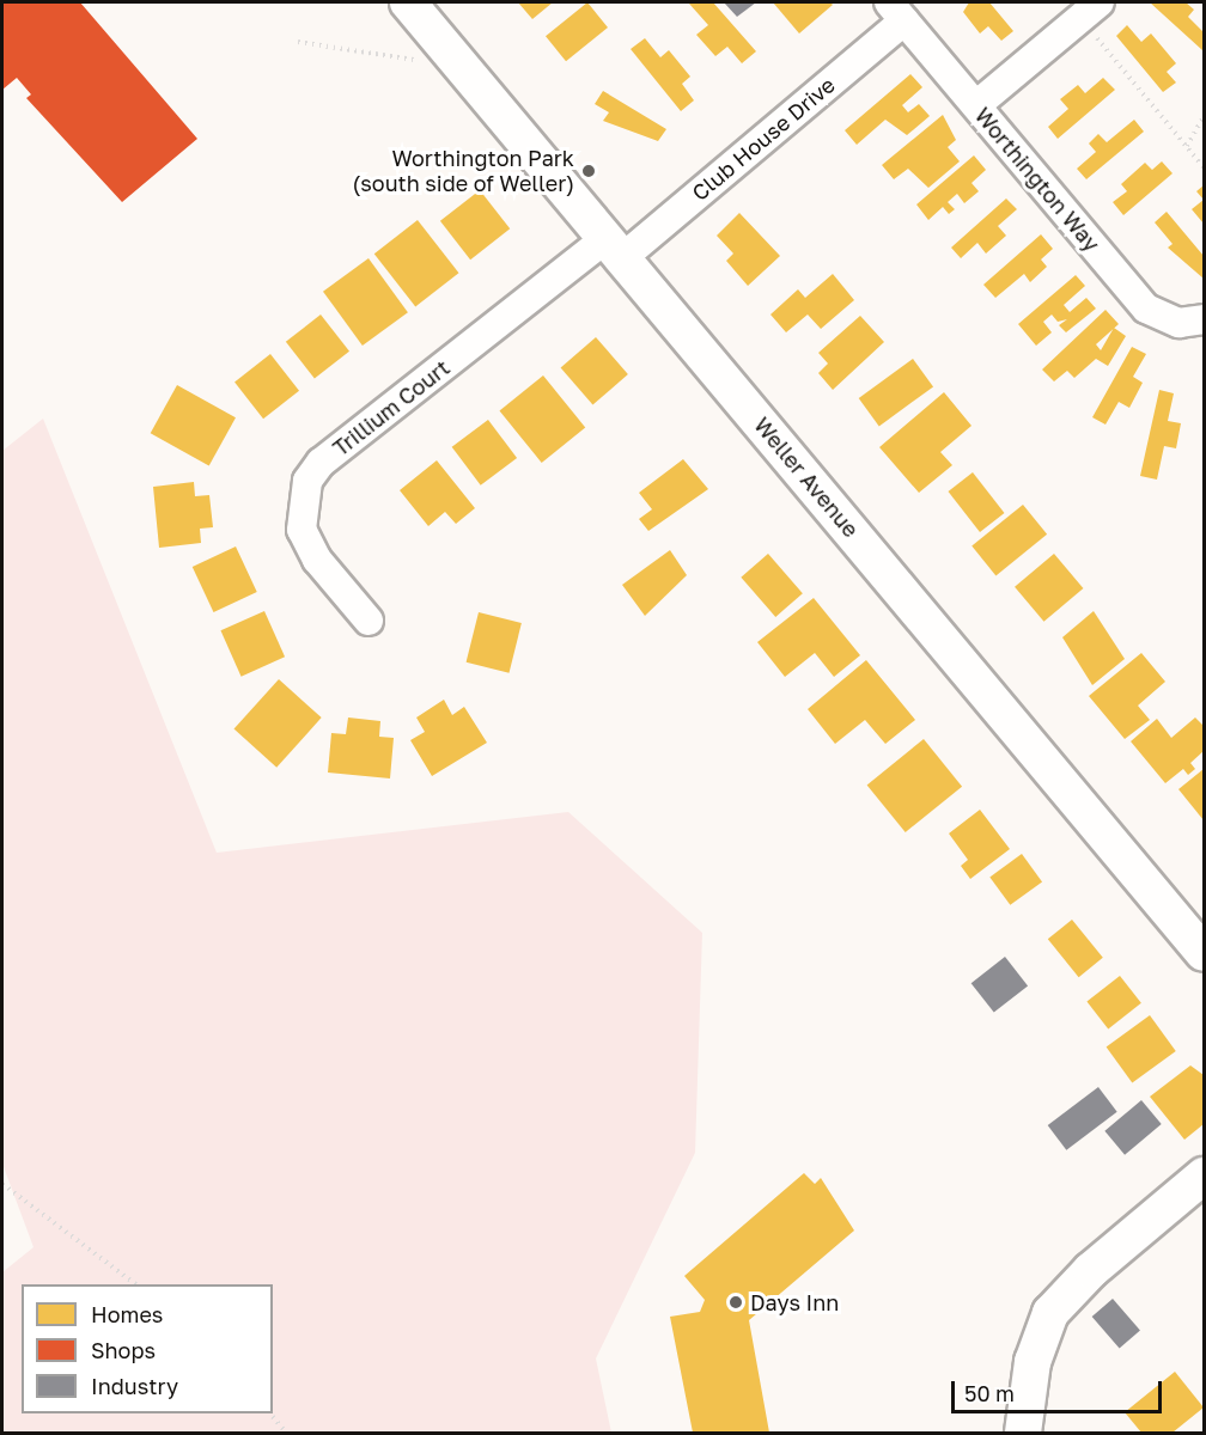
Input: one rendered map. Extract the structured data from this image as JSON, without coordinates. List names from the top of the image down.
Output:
{
  "streets": {
    "street": [
      "Club House Drive",
      "Worthington Way",
      "Trillium Court",
      "Weller Avenue"
    ]
  },
  "crossings": [
    ["Club House Drive", "Worthington Way"],
    ["Club House Drive", "Trillium Court"],
    ["Club House Drive", "Weller Avenue"],
    ["Trillium Court", "Weller Avenue"]
  ],
  "places": ["Worthington Park (south side of Weller)", "Days Inn"],
  "legend": ["Homes", "Shops", "Industry"],
  "scale_bar": "50 m"
}
